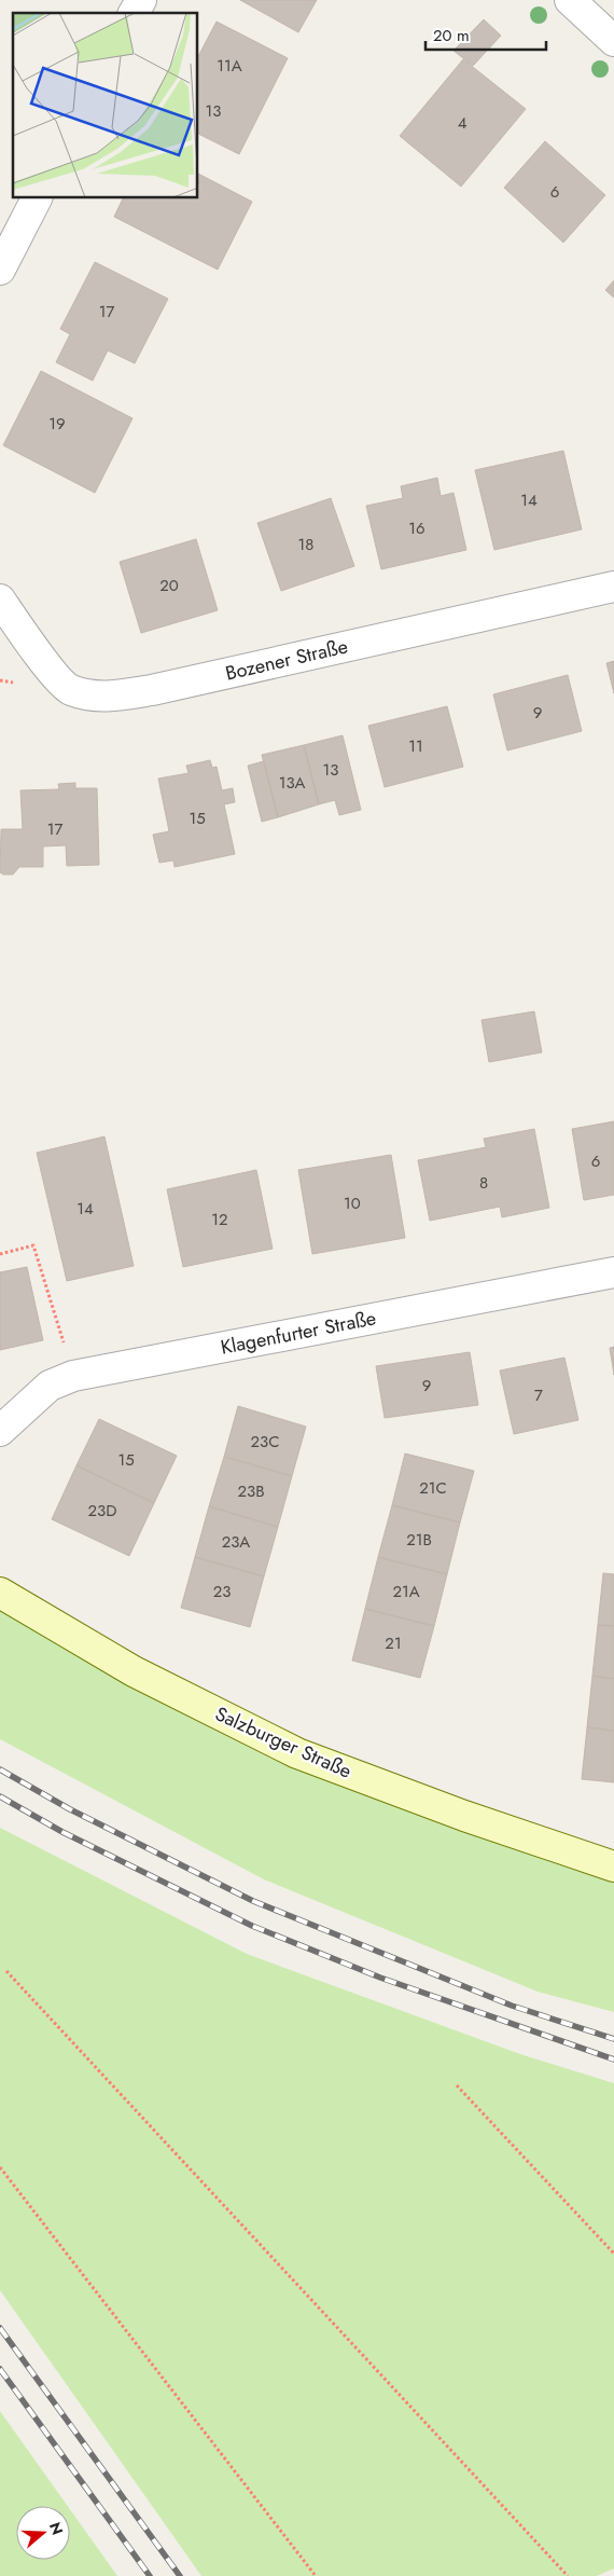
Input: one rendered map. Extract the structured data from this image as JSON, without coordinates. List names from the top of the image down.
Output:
{
  "streets": {
    "street": ["Bozener Straße", "Klagenfurter Straße", "Salzburger Straße"]
  },
  "house_numbers": [
    "11A",
    "13",
    "4",
    "6",
    "17",
    "19",
    "14",
    "16",
    "18",
    "20",
    "9",
    "11",
    "13",
    "13A",
    "15",
    "17",
    "6",
    "8",
    "10",
    "14",
    "12",
    "9",
    "7",
    "23C",
    "15",
    "21C",
    "23B",
    "23D",
    "21B",
    "23A",
    "23",
    "21A",
    "21"
  ],
  "scale_bar": "20 m",
  "north": "right"
}
